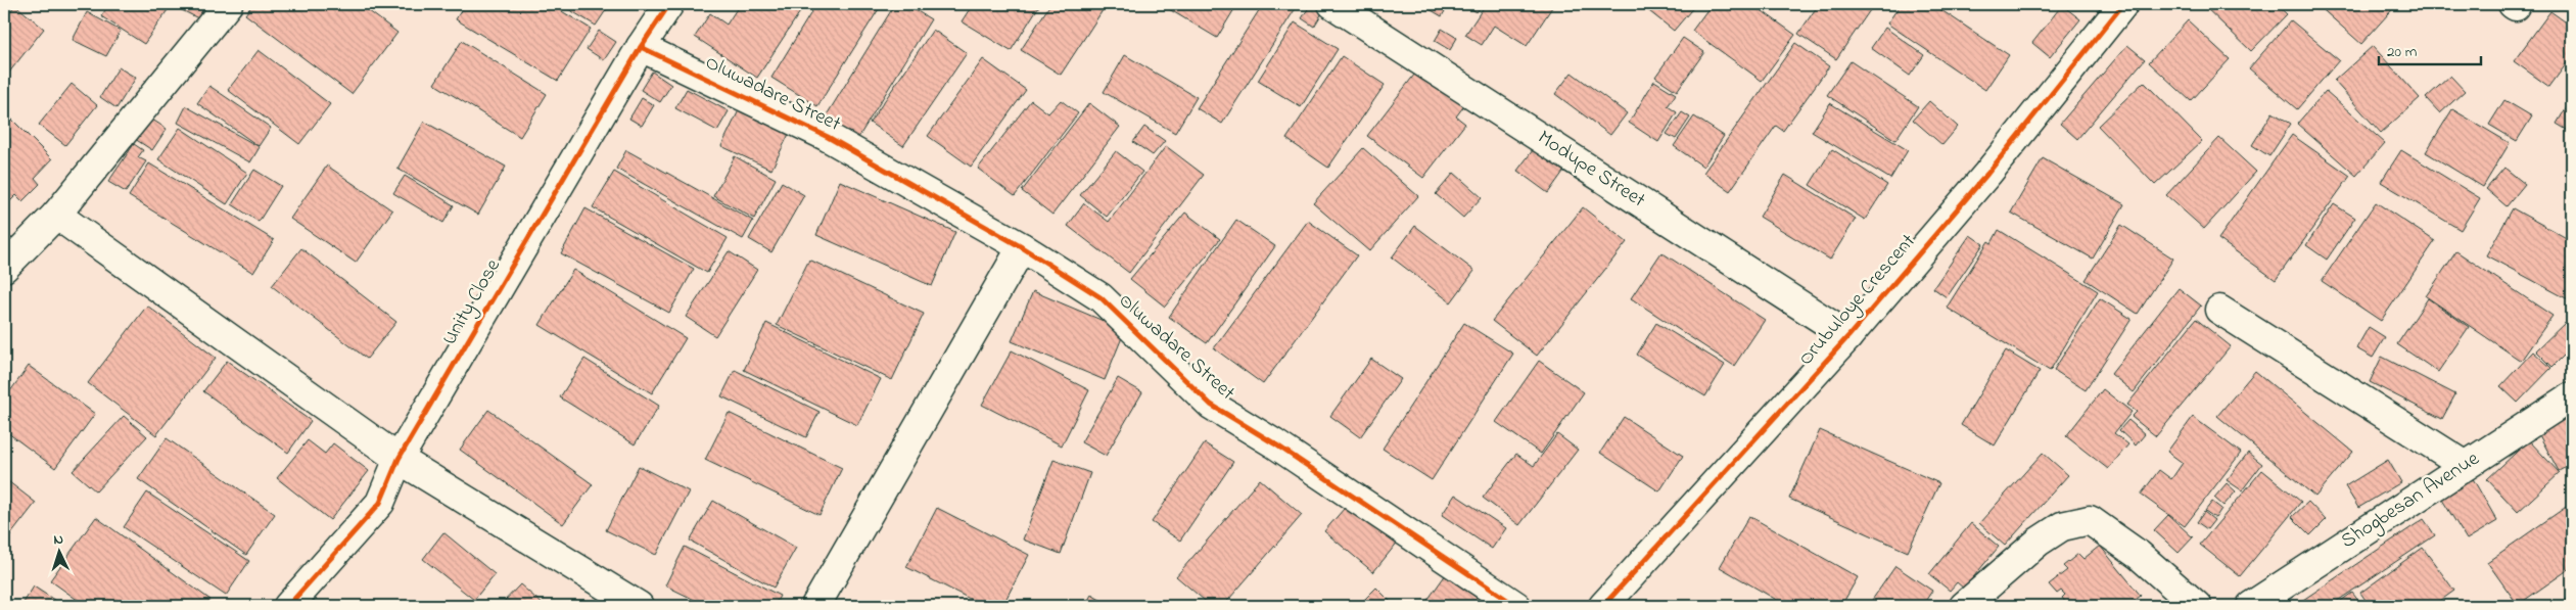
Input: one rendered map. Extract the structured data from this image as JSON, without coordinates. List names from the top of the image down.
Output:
{
  "streets": {
    "street": [
      "Oluwadare Street",
      "Modupe Street",
      "Orubuloye Crescent",
      "Unity Close",
      "Shogbesan Avenue"
    ]
  },
  "crossings": [
    ["Oluwadare Street", "Unity Close"],
    ["Modupe Street", "Orubuloye Crescent"]
  ],
  "scale_bar": "20 m",
  "north": "top"
}
